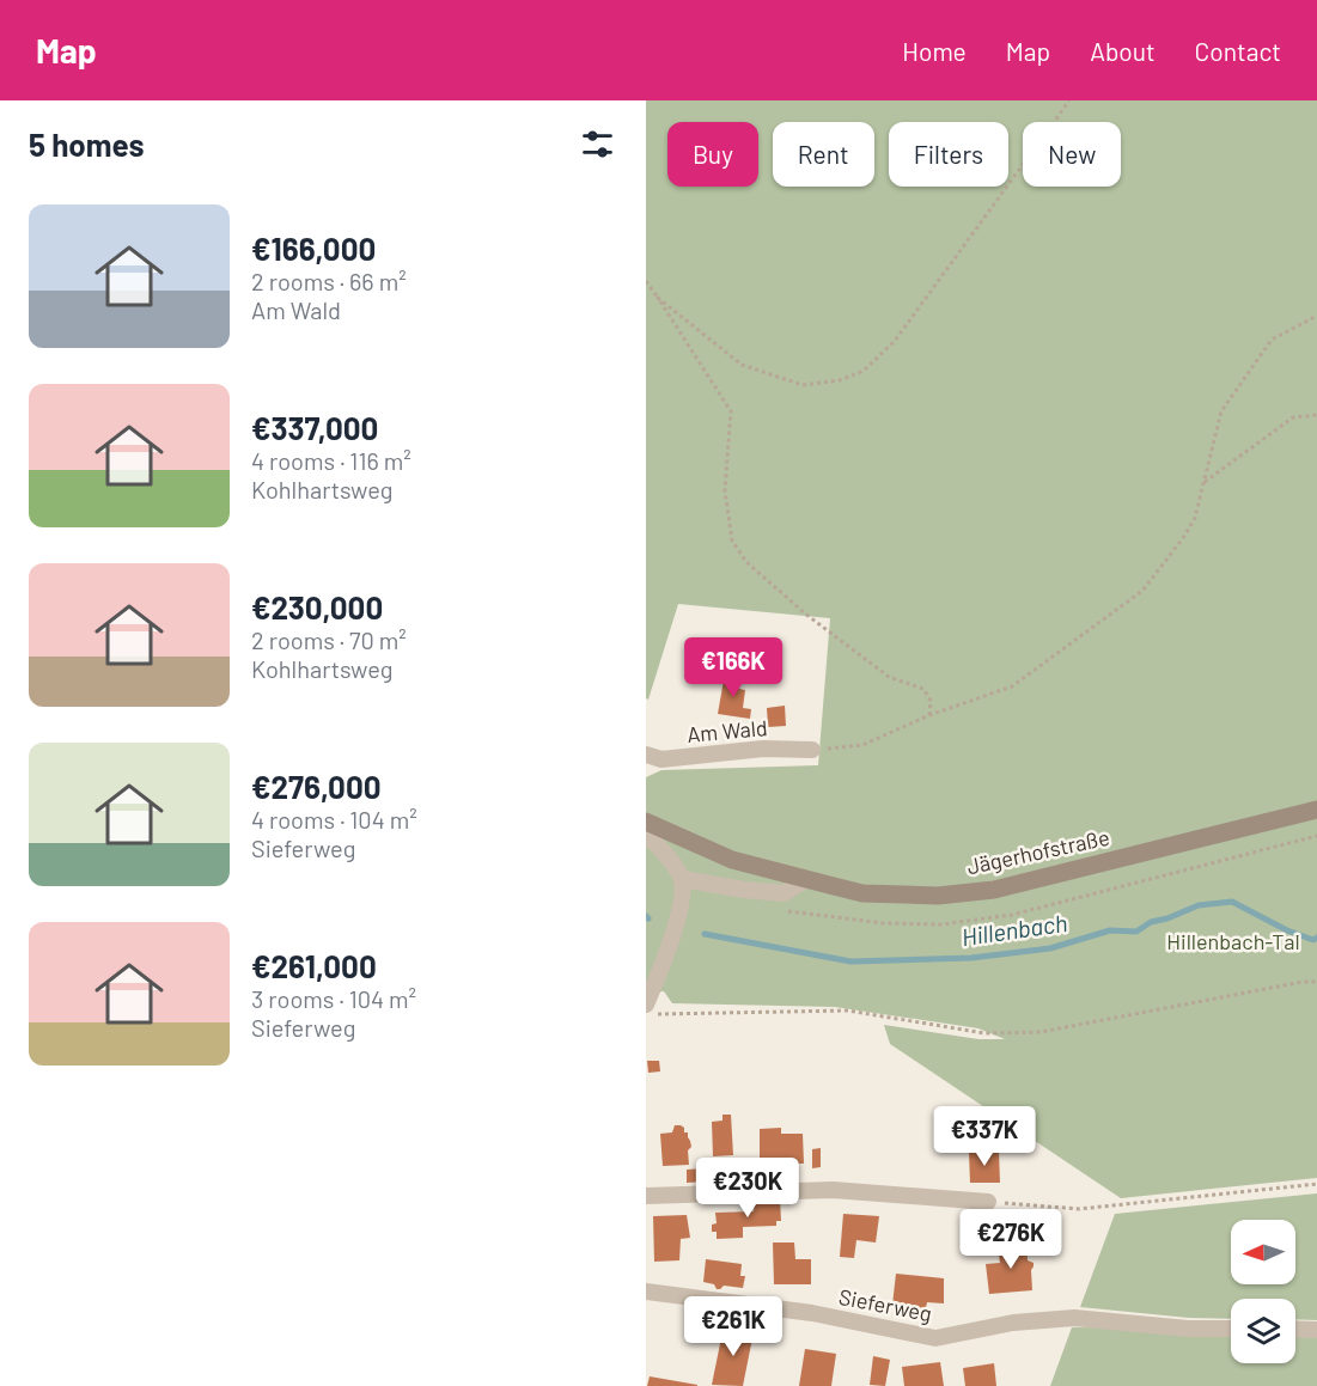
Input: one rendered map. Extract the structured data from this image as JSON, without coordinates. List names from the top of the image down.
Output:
{
  "streets": {
    "main road": ["Jägerhofstraße"],
    "street": ["Am Wald", "Sieferweg"]
  },
  "water": ["Hillenbach"],
  "parks": ["Hillenbach-Tal"],
  "north": "left",
  "page": {
    "header": "Map",
    "nav": [
      "Home",
      "Map",
      "About",
      "Contact"
    ],
    "heading": "5 homes",
    "chip": [
      "Buy",
      "Rent",
      "Filters",
      "New"
    ],
    "list": [
      {
        "name": "€166,000",
        "note": "2 rooms · 66 m² · Am Wald"
      },
      {
        "name": "€337,000",
        "note": "4 rooms · 116 m² · Kohlhartsweg"
      },
      {
        "name": "€230,000",
        "note": "2 rooms · 70 m² · Kohlhartsweg"
      },
      {
        "name": "€276,000",
        "note": "4 rooms · 104 m² · Sieferweg"
      },
      {
        "name": "€261,000",
        "note": "3 rooms · 104 m² · Sieferweg"
      }
    ],
    "price": [
      "€166K",
      "€337K",
      "€230K",
      "€276K",
      "€261K"
    ]
  }
}
